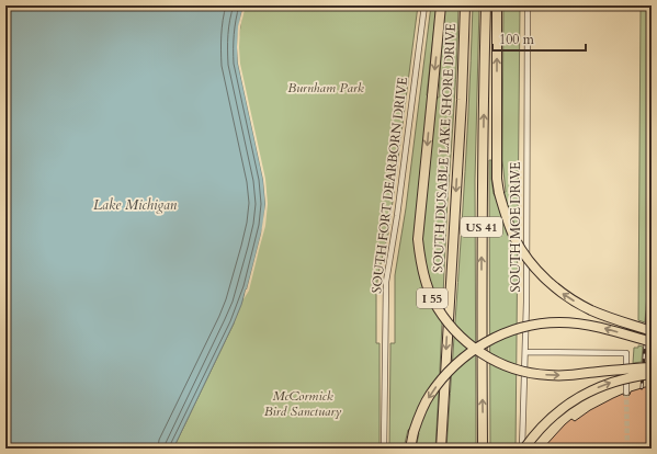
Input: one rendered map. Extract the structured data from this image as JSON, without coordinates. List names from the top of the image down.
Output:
{
  "streets": {
    "highway": ["SOUTH DUSABLE LAKE SHORE DRIVE", "US 41", "I 55"],
    "street": ["SOUTH FORT DEARBORN DRIVE", "SOUTH MOE DRIVE"]
  },
  "water": ["Lake Michigan"],
  "parks": ["Burnham Park", "McCormick Bird Sanctuary"],
  "scale_bar": "100 m"
}
